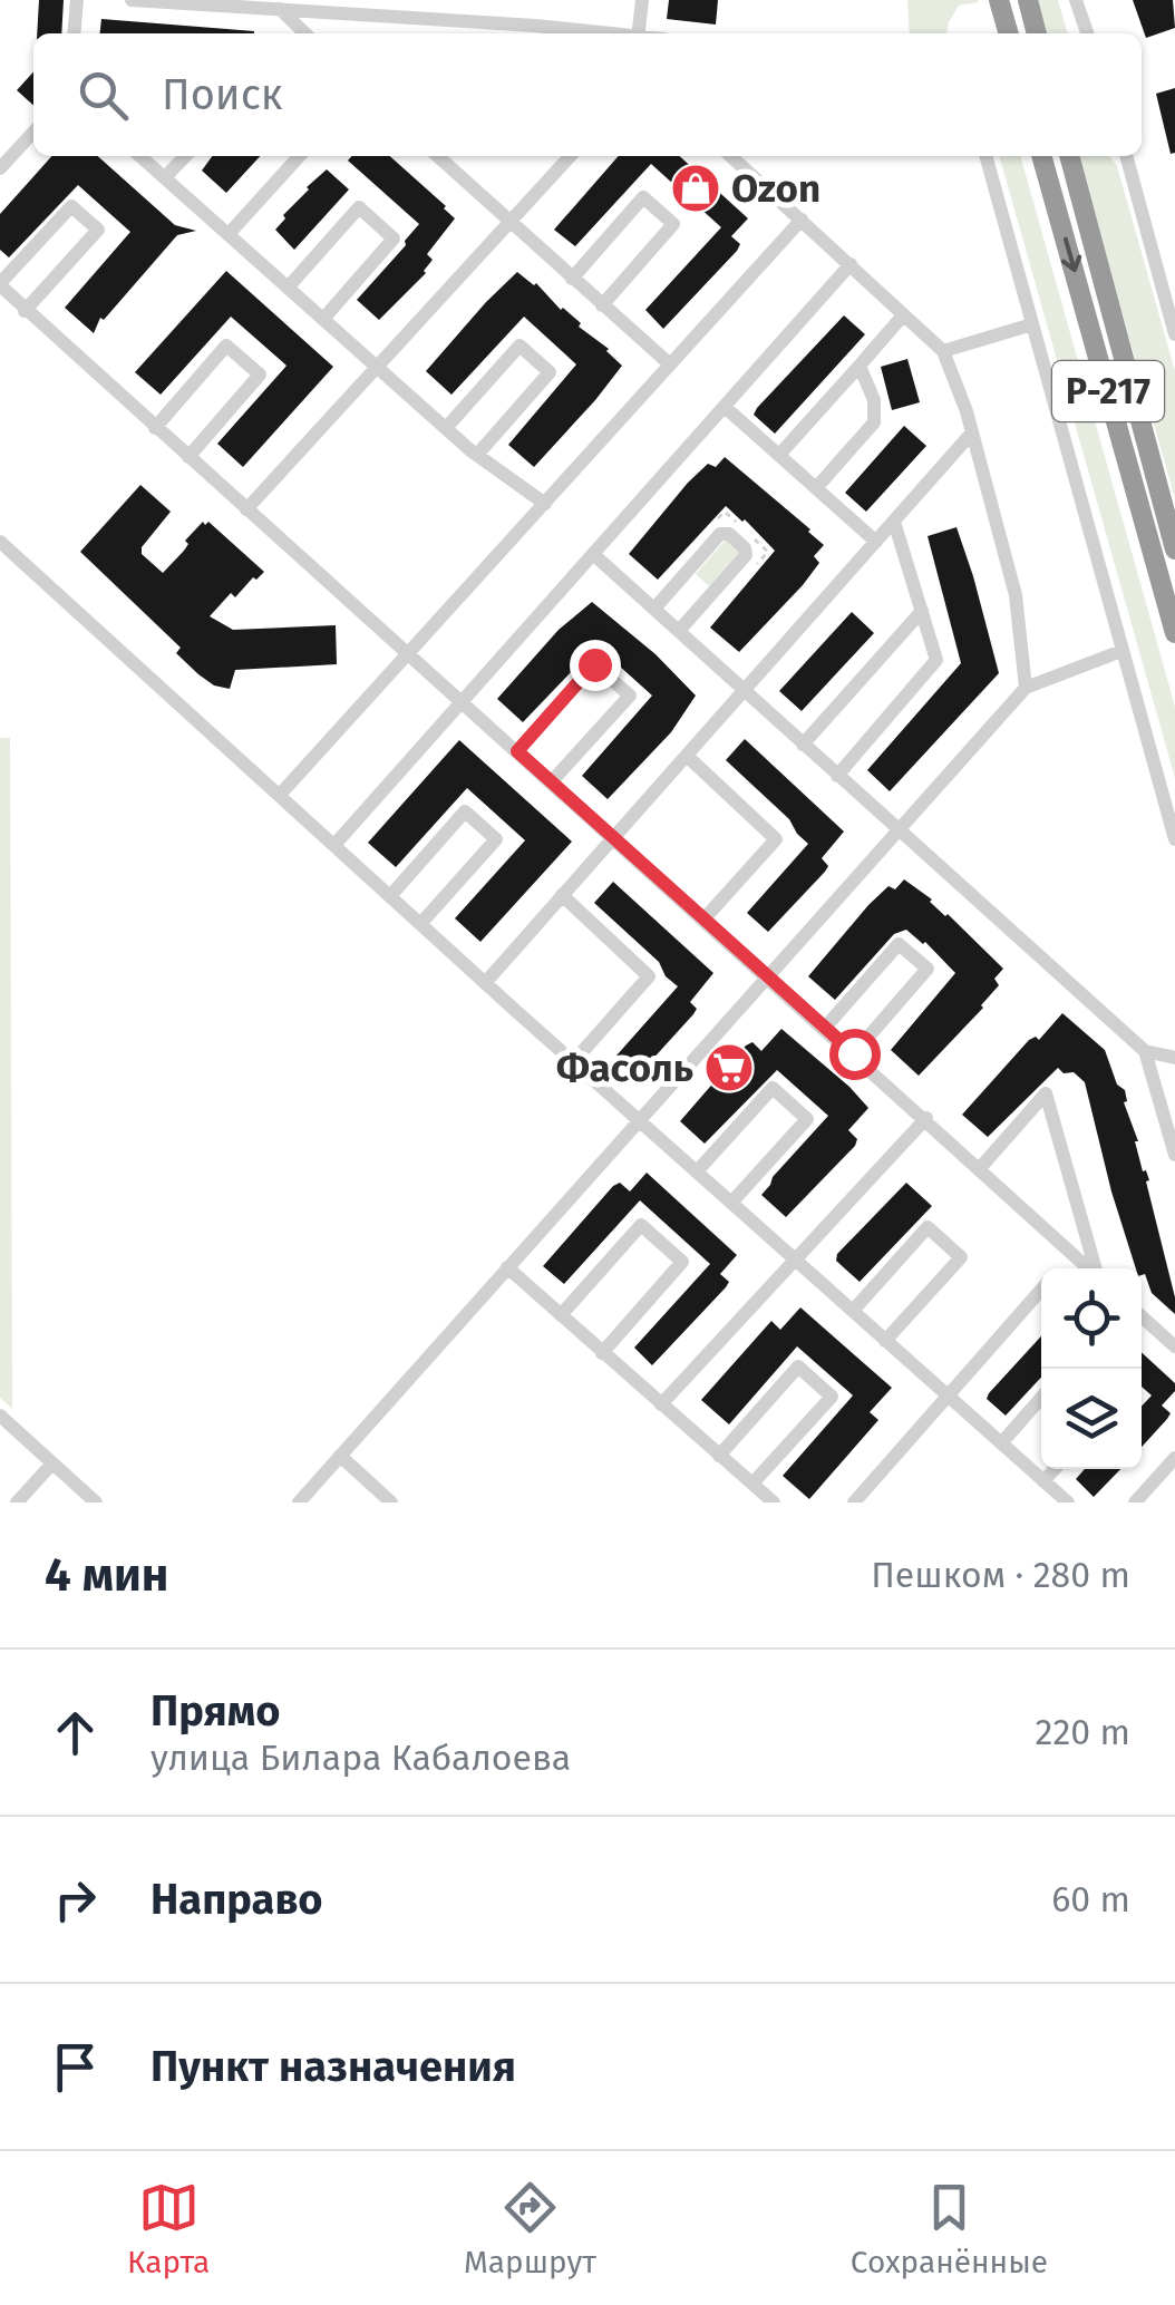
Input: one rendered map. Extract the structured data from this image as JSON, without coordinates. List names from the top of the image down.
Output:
{
  "streets": {
    "highway": ["Р-217"]
  },
  "places": {
    "shop": ["Ozon"],
    "supermarket": ["Фасоль"]
  },
  "page": {
    "search": "Поиск",
    "heading": ["4 мин", "Пешком · 280 m"],
    "list": [
      ["Прямо", "улица Билара Кабалоева", "220 m"],
      ["Направо", "60 m"],
      "Пункт назначения"
    ],
    "nav": ["Карта", "Маршрут", "Сохранённые"]
  }
}
